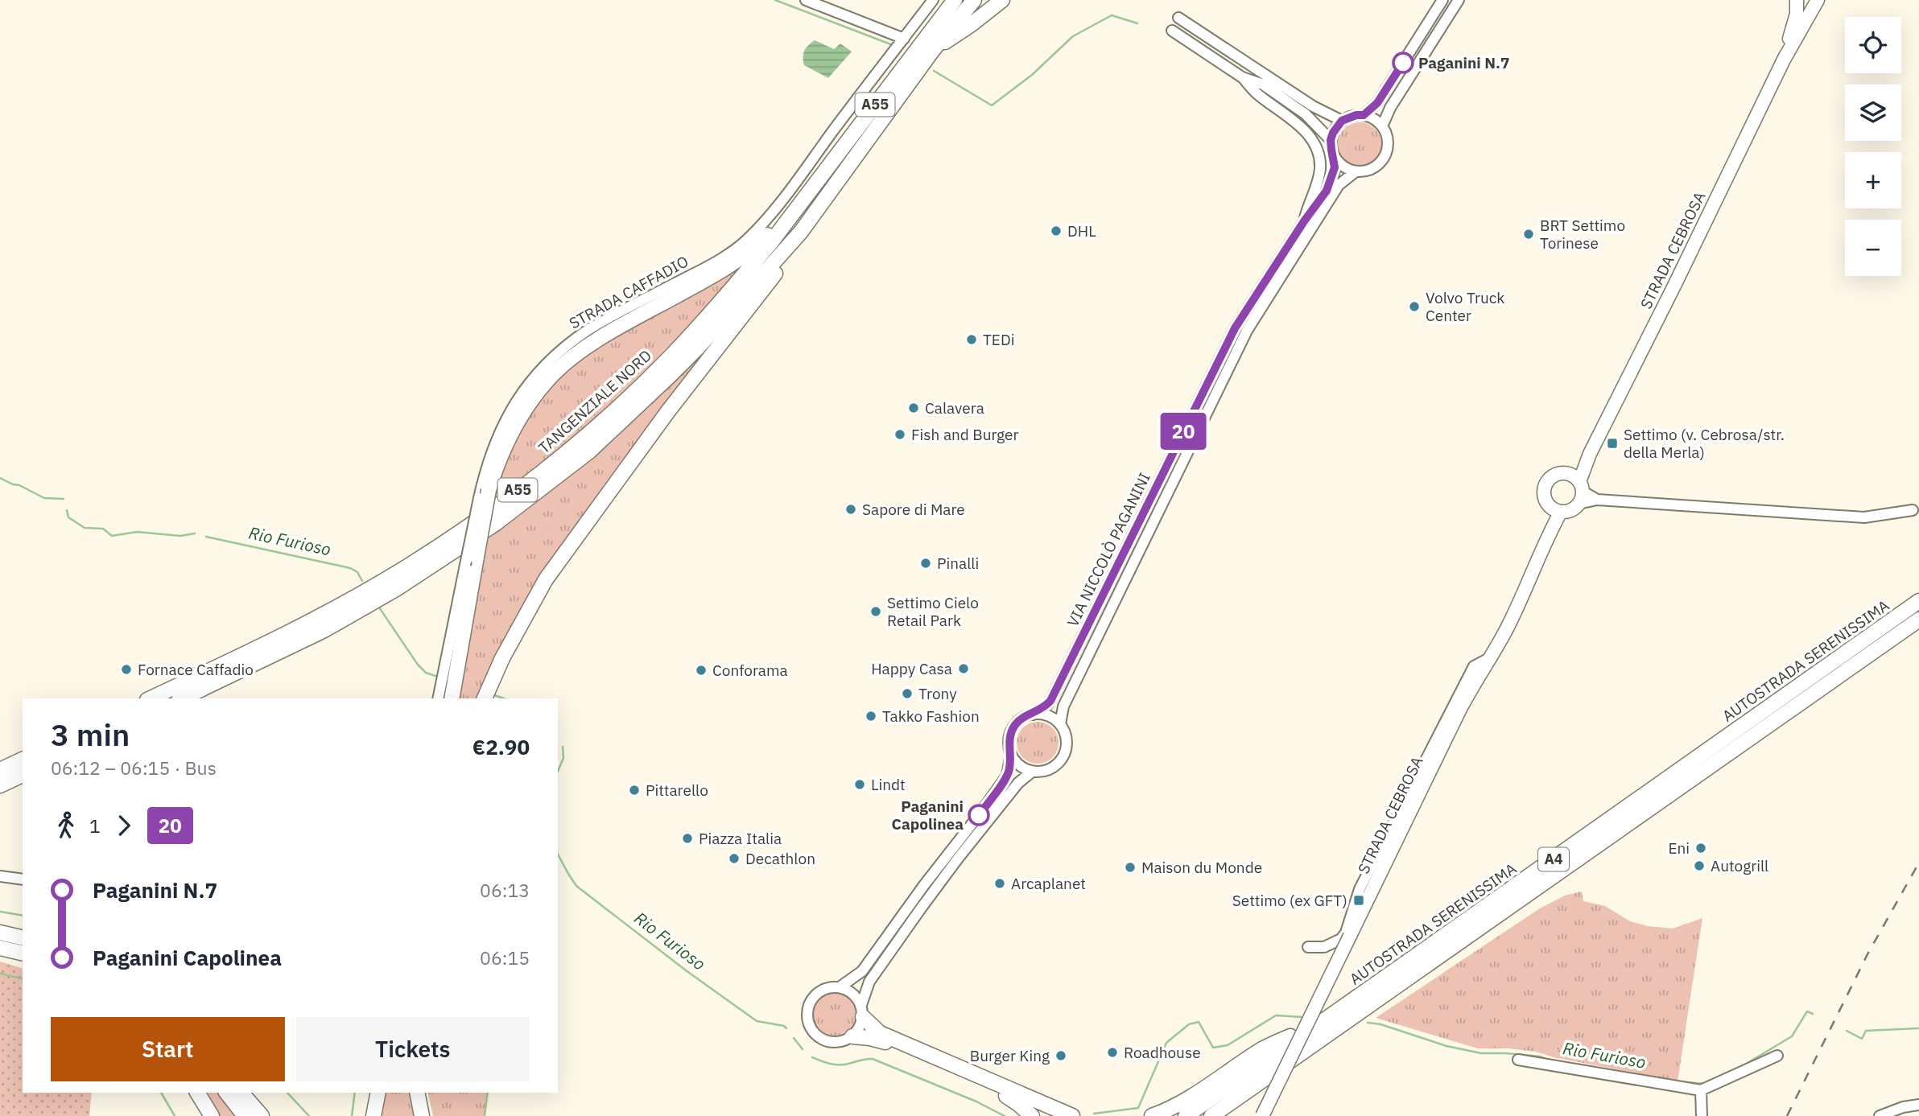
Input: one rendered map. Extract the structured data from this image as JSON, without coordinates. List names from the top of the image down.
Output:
{
  "streets": {
    "highway": [
      "A55",
      "TANGENZIALE NORD",
      "AUTOSTRADA SERENISSIMA",
      "A4"
    ],
    "main road": ["STRADA CEBROSA"],
    "street": ["STRADA CAFFADIO", "VIA NICCOLÒ PAGANINI"]
  },
  "crossings": [
    ["A55", "STRADA CAFFADIO"],
    ["A55", "TANGENZIALE NORD"]
  ],
  "water": ["Rio Furioso"],
  "places": {
    "other": [
      "Paganini N.7",
      "DHL",
      "BRT Settimo Torinese",
      "Volvo Truck Center",
      "TEDi",
      "Calavera",
      "Fish and Burger",
      "Sapore di Mare",
      "Pinalli",
      "Settimo Cielo Retail Park",
      "Happy Casa",
      "Fornace Caffadio",
      "Conforama",
      "Trony",
      "Takko Fashion",
      "Lindt",
      "Pittarello",
      "Paganini Capolinea",
      "Piazza Italia",
      "Eni",
      "Decathlon",
      "Autogrill",
      "Maison du Monde",
      "Arcaplanet",
      "Roadhouse",
      "Burger King"
    ],
    "transit": ["Settimo (v. Cebrosa/str. della Merla)", "Settimo (ex GFT)"]
  },
  "lines": ["bus line 20"],
  "page": {
    "on_map": "20",
    "map_buttons": ["+", "−"],
    "heading": ["3 min", "06:12 – 06:15 · Bus", "€2.90"],
    "legs": ["1", "20"],
    "list": [
      {
        "name": "Paganini N.7",
        "value": "06:13"
      },
      {
        "name": "Paganini Capolinea",
        "value": "06:15"
      }
    ],
    "buttons": ["Start", "Tickets"]
  }
}
